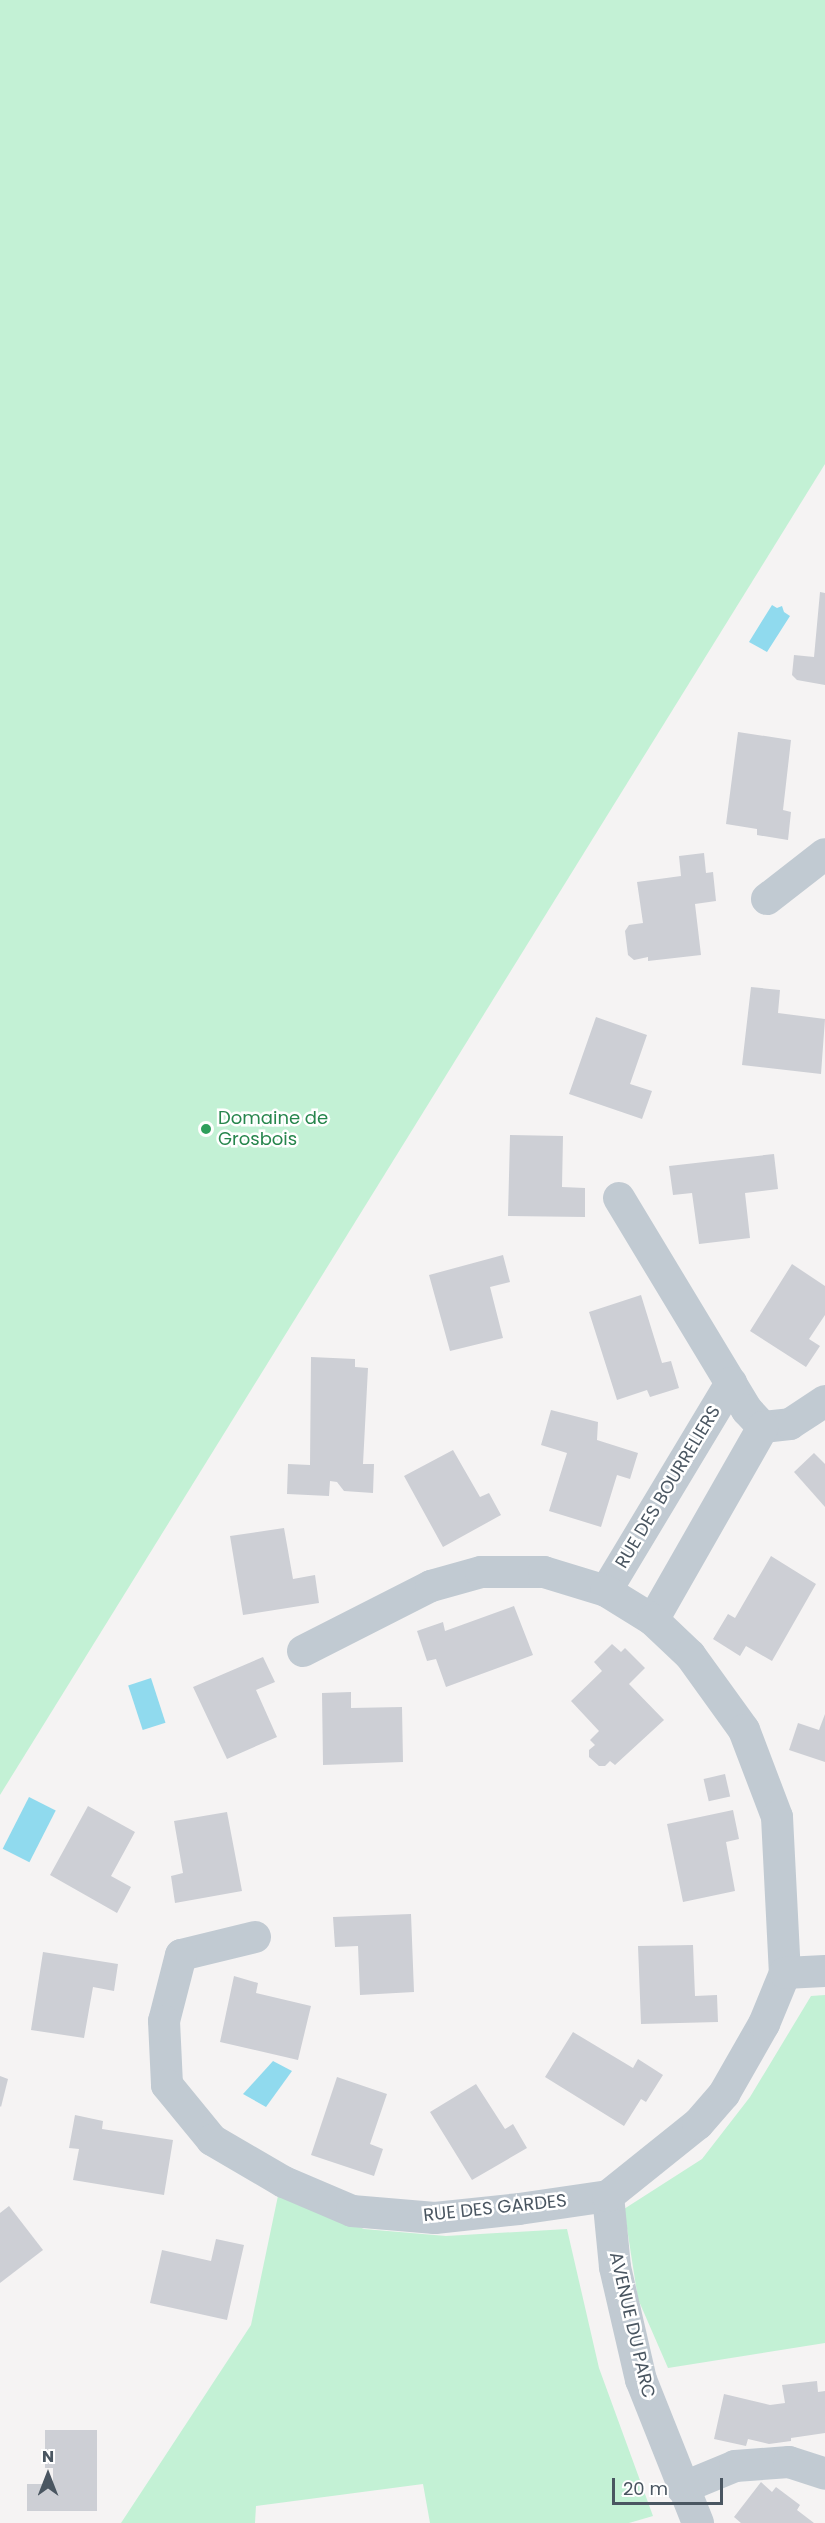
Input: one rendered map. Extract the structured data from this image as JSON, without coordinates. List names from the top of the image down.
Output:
{
  "streets": {
    "street": ["RUE DES BOURRELIERS", "RUE DES GARDES", "AVENUE DU PARC"]
  },
  "crossings": [
    ["RUE DES GARDES", "AVENUE DU PARC"]
  ],
  "places": ["Domaine de Grosbois"],
  "scale_bar": "20 m",
  "north": "top"
}
